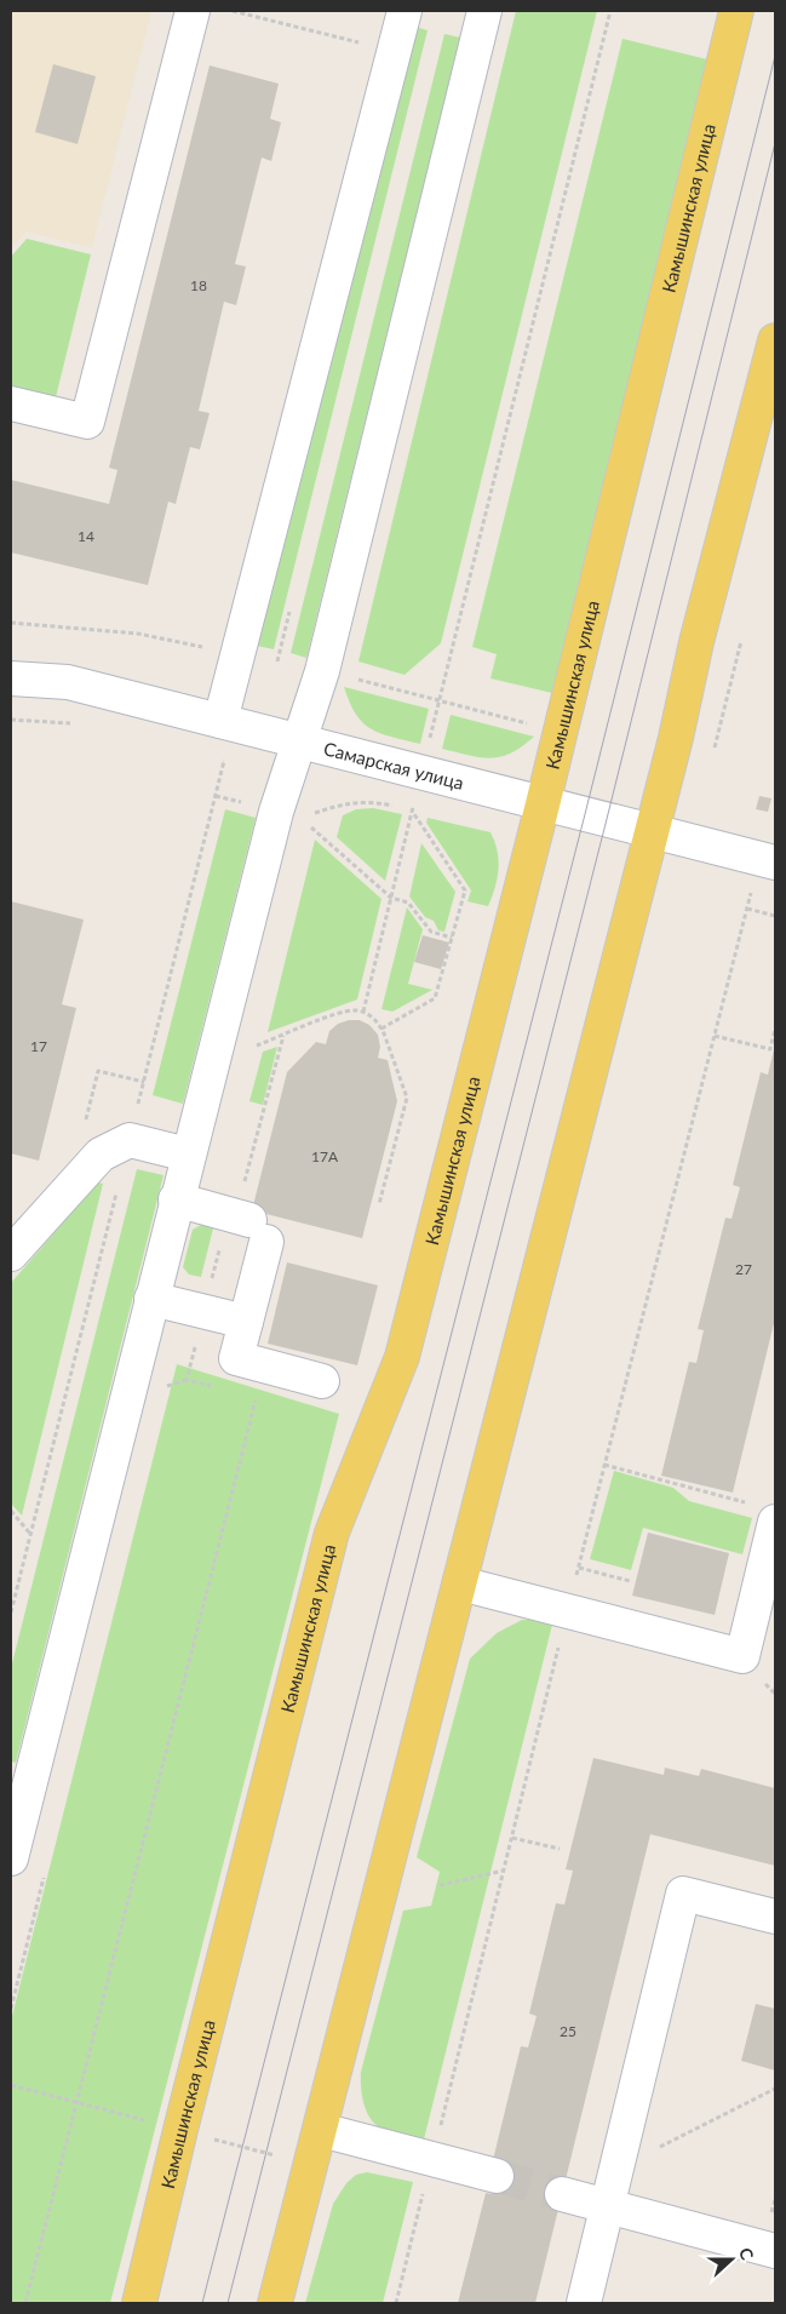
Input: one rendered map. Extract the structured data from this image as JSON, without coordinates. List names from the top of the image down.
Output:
{
  "streets": {
    "main road": ["Камышинская улица"],
    "street": ["Самарская улица"]
  },
  "crossings": [
    ["Камышинская улица", "Самарская улица"]
  ],
  "house_numbers": [
    "18",
    "14",
    "17",
    "17А",
    "27",
    "25"
  ],
  "north": "right"
}
